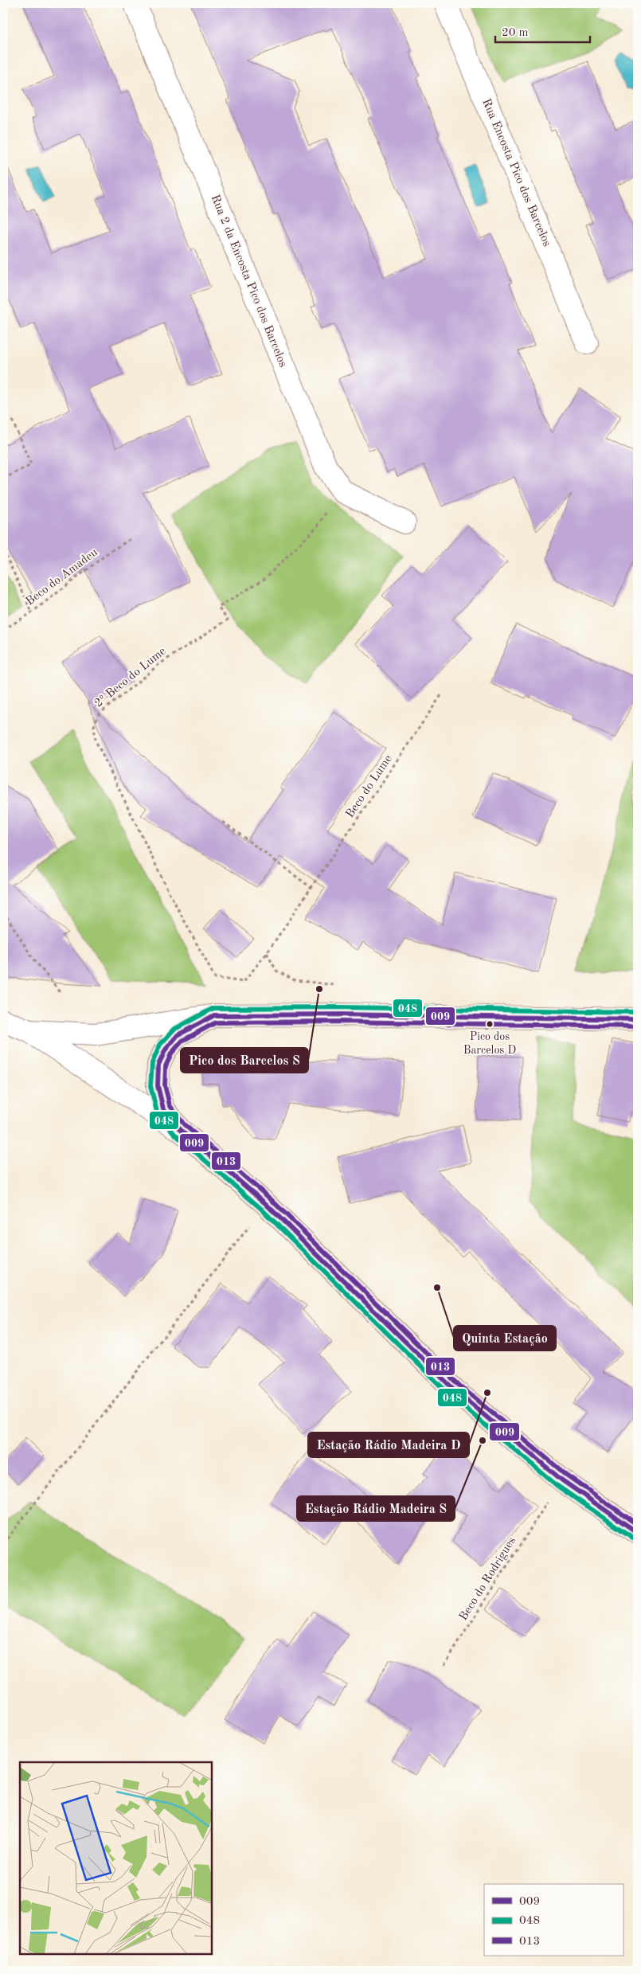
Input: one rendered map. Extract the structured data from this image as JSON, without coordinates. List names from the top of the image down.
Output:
{
  "streets": {
    "street": ["Rua Encosta Pico dos Barcelos", "Rua 2 da Encosta Pico dos Barcelos"],
    "path": [
      "Beco do Amadeu",
      "2º Beco do Lume",
      "Beco do Lume",
      "Beco do Rodrigues"
    ]
  },
  "crossings": [
    ["2º Beco do Lume", "Beco do Lume"]
  ],
  "places": [
    "Pico dos Barcelos S",
    "Pico dos Barcelos D",
    "Quinta Estação",
    "Estação Rádio Madeira D",
    "Estação Rádio Madeira S"
  ],
  "lines": ["transit line 048", "transit line 009", "transit line 013"],
  "legend": ["009", "048", "013"],
  "scale_bar": "20 m"
}
